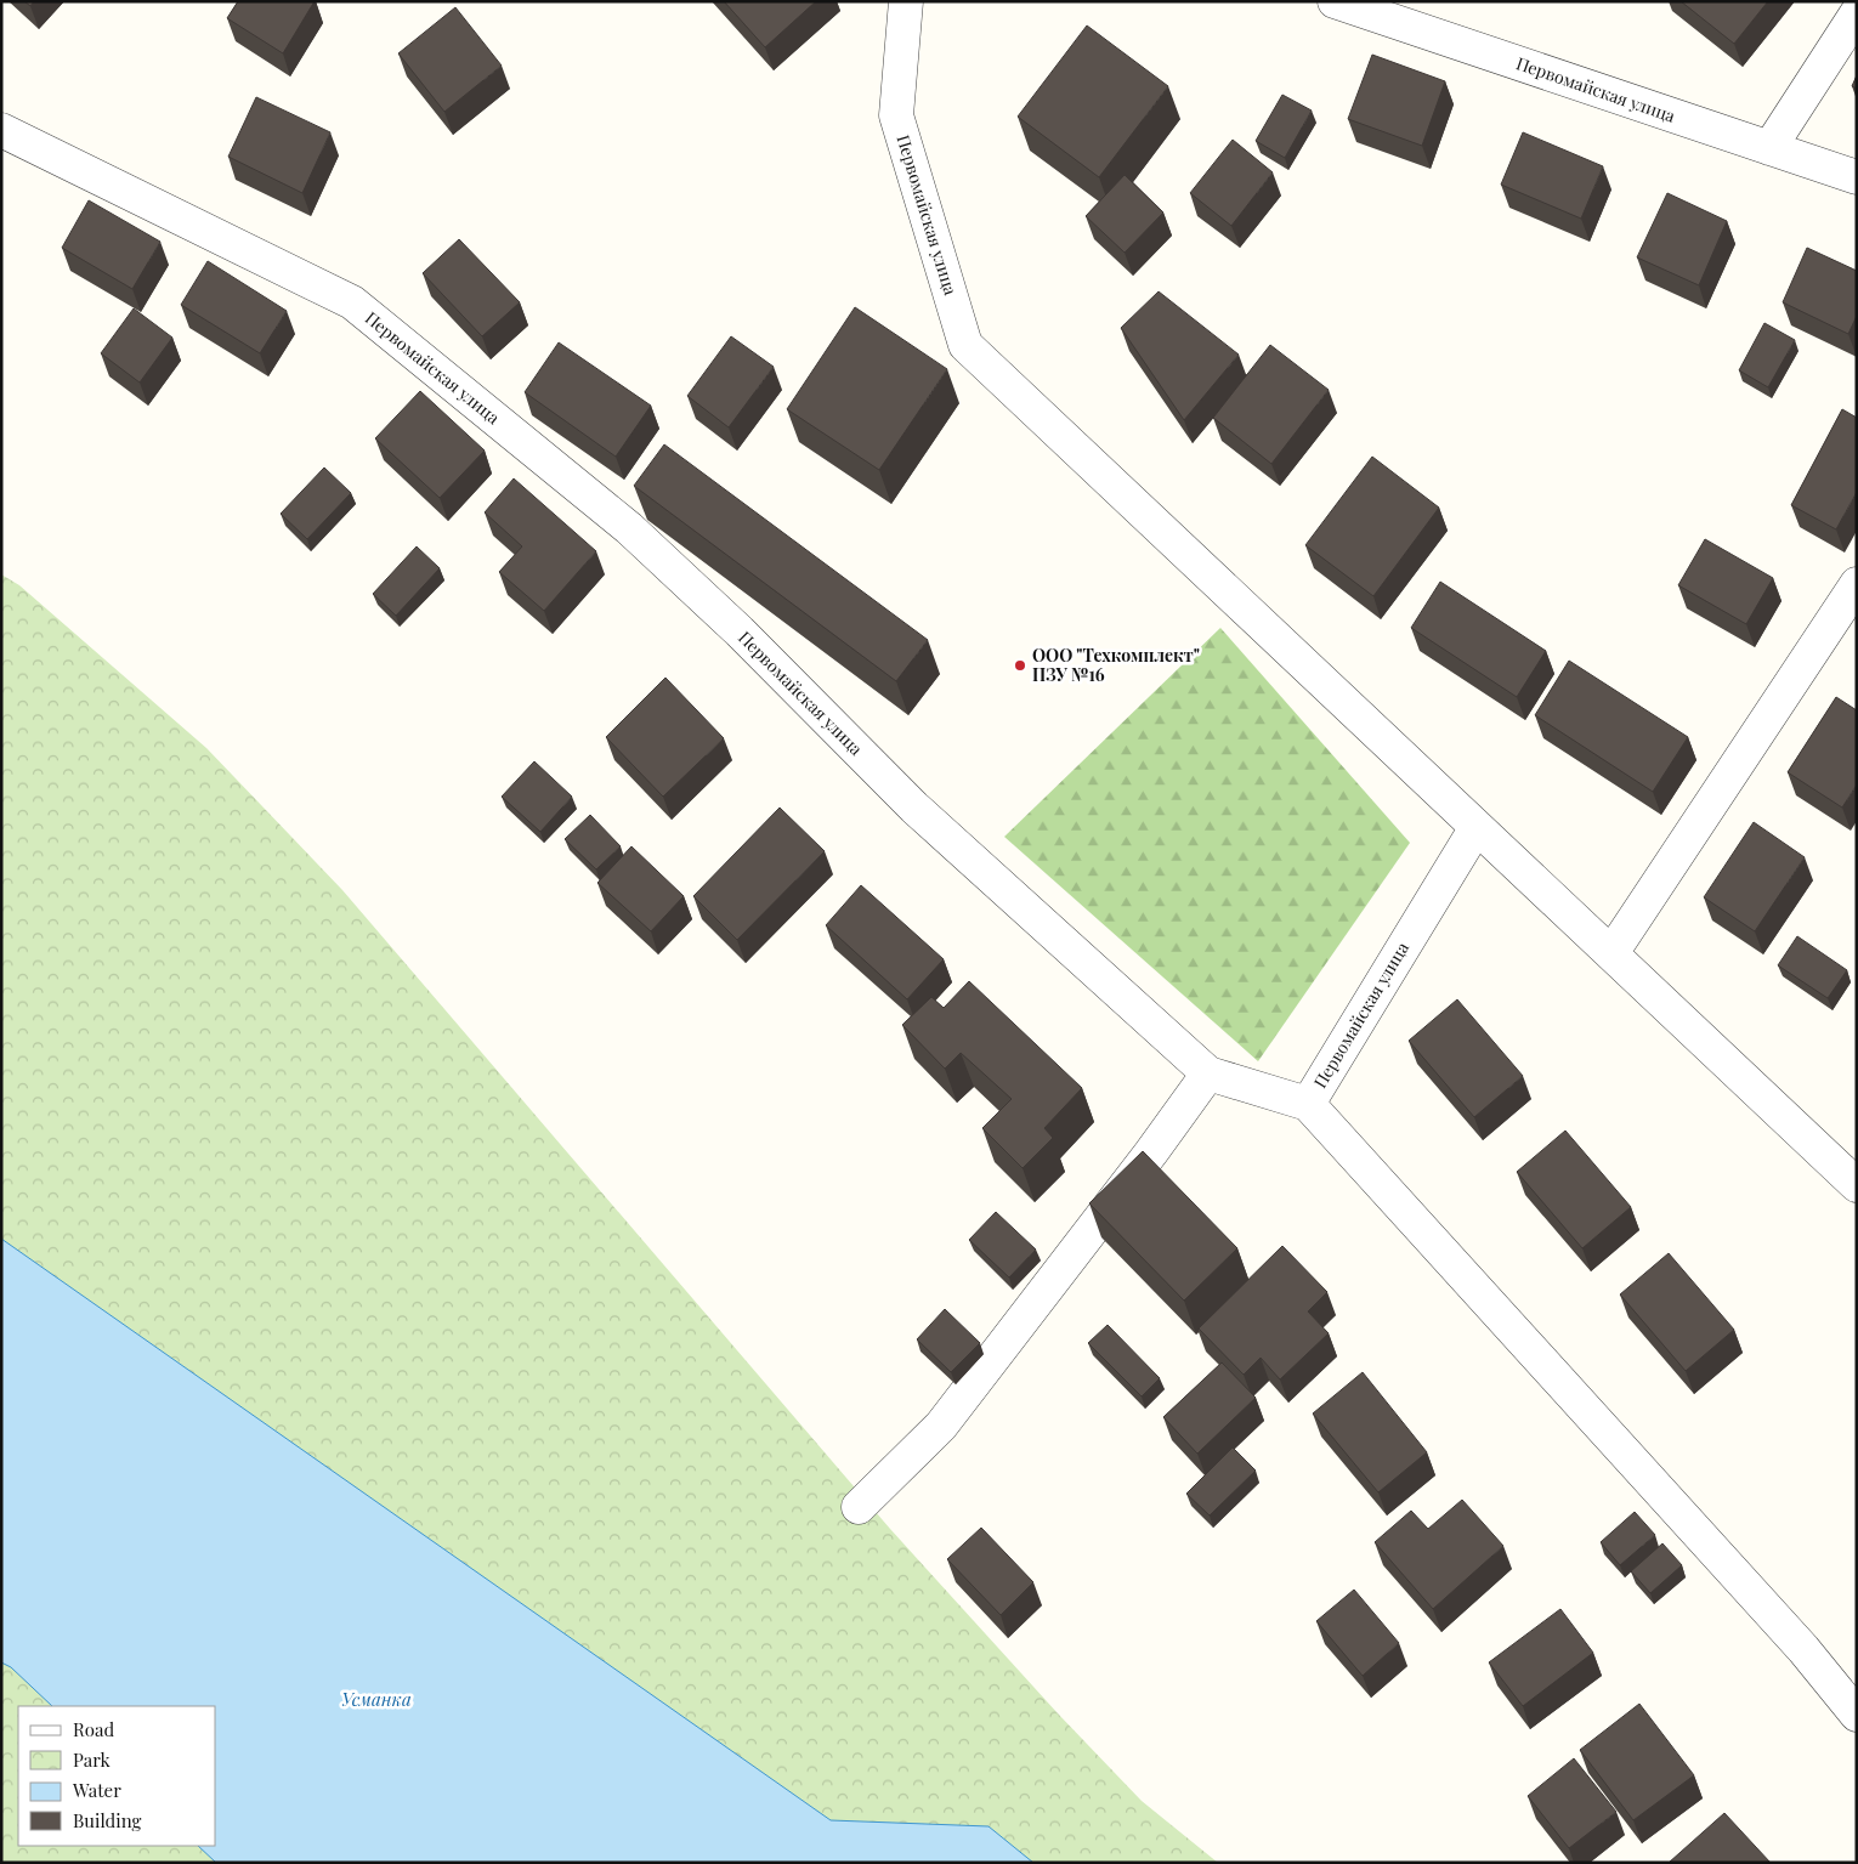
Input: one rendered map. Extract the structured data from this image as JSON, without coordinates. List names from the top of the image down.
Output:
{
  "streets": {
    "street": ["Первомайская улица"]
  },
  "water": ["Усманка"],
  "places": ["ООО \"Техкомплект\" ПЗУ №16"],
  "legend": [
    "Road",
    "Park",
    "Water",
    "Building"
  ]
}
